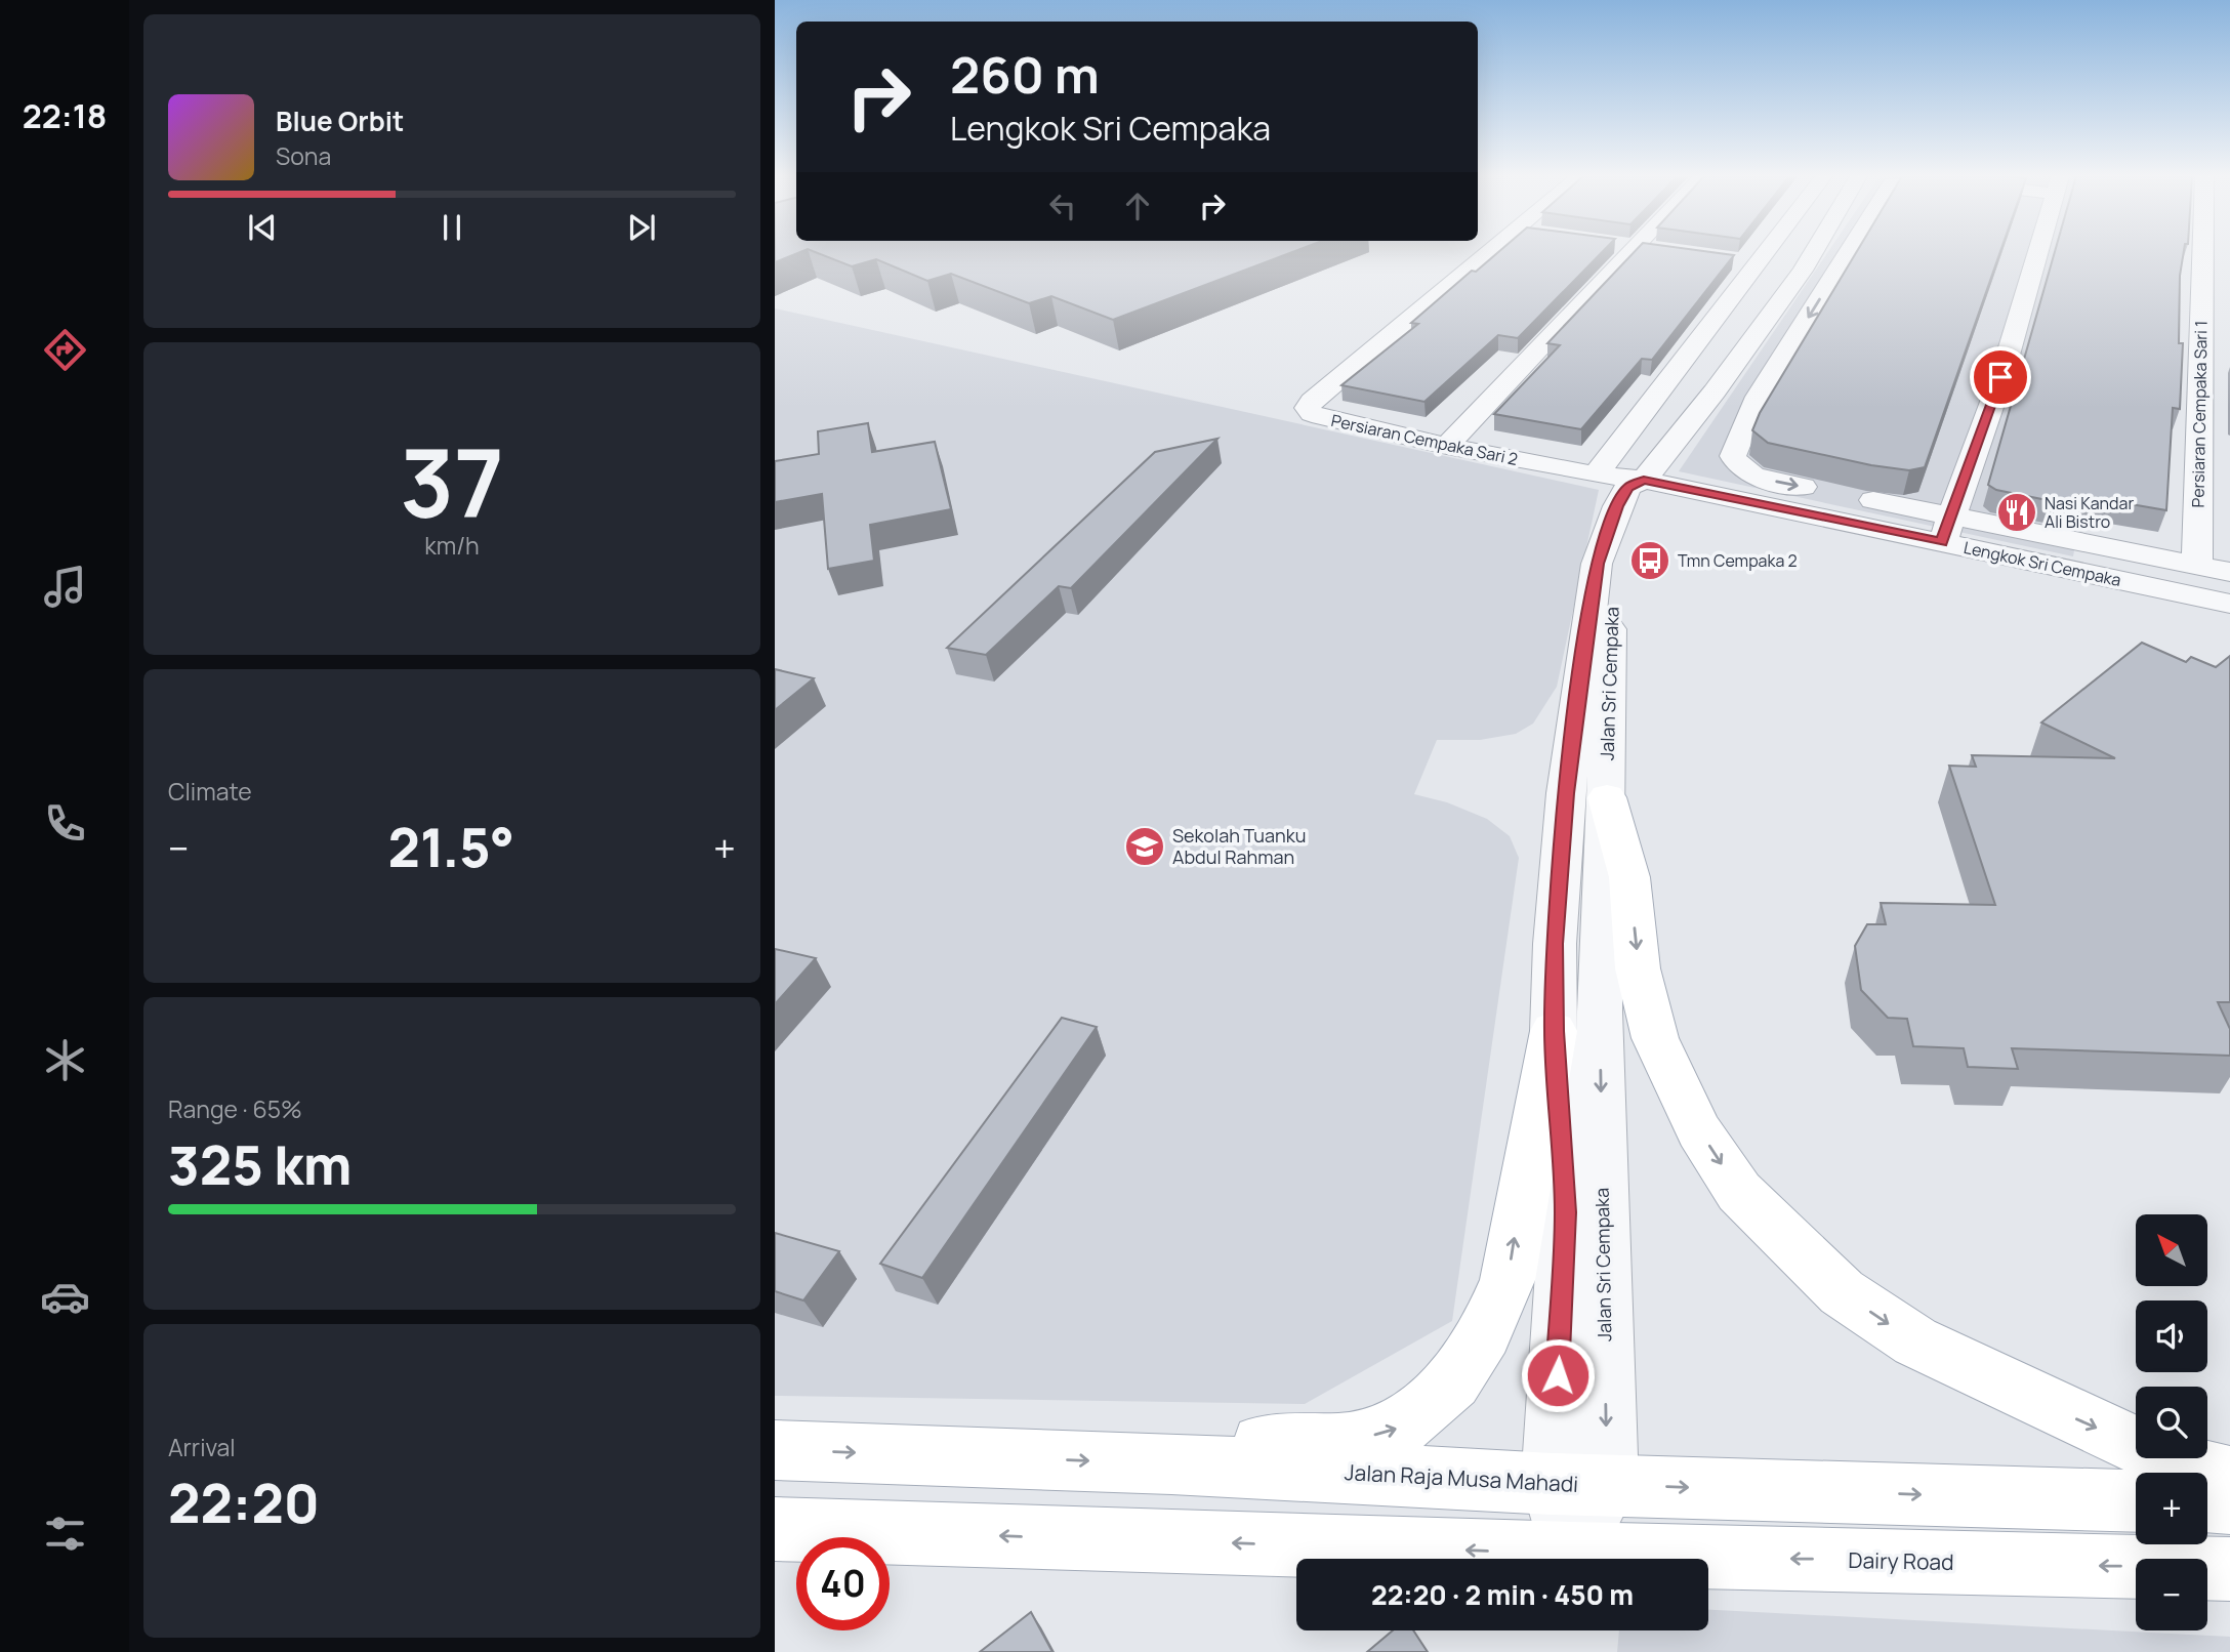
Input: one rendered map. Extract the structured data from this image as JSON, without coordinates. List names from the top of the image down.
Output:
{
  "streets": {
    "main road": ["Jalan Raja Musa Mahadi", "Dairy Road"],
    "street": [
      "Persiaran Cempaka Sari 1",
      "Persiaran Cempaka Sari 2",
      "Lengkok Sri Cempaka",
      "Jalan Sri Cempaka"
    ]
  },
  "crossings": [
    ["Persiaran Cempaka Sari 2", "Lengkok Sri Cempaka"],
    ["Persiaran Cempaka Sari 2", "Jalan Sri Cempaka"],
    ["Lengkok Sri Cempaka", "Jalan Sri Cempaka"],
    ["Jalan Sri Cempaka", "Jalan Raja Musa Mahadi"],
    ["Jalan Sri Cempaka", "Dairy Road"]
  ],
  "one_way": ["Dairy Road"],
  "places": {
    "restaurant": ["Nasi Kandar Ali Bistro"],
    "bus stop": ["Tmn Cempaka 2"],
    "school or university": ["Sekolah Tuanku Abdul Rahman"]
  },
  "north": "top left",
  "page": {
    "tabs": "22:18",
    "turn": ["260 m", "Lengkok Sri Cempaka"],
    "song": ["Blue Orbit", "Sona"],
    "tile": [
      ["37", "km/h"],
      "Climate",
      ["Range · 65%", "325 km"],
      ["Arrival", "22:20"]
    ],
    "heat": ["−", "21.5°", "+"],
    "map_buttons": ["+", "−"],
    "limit": "40",
    "trip": "22:20 · 2 min · 450 m"
  }
}
